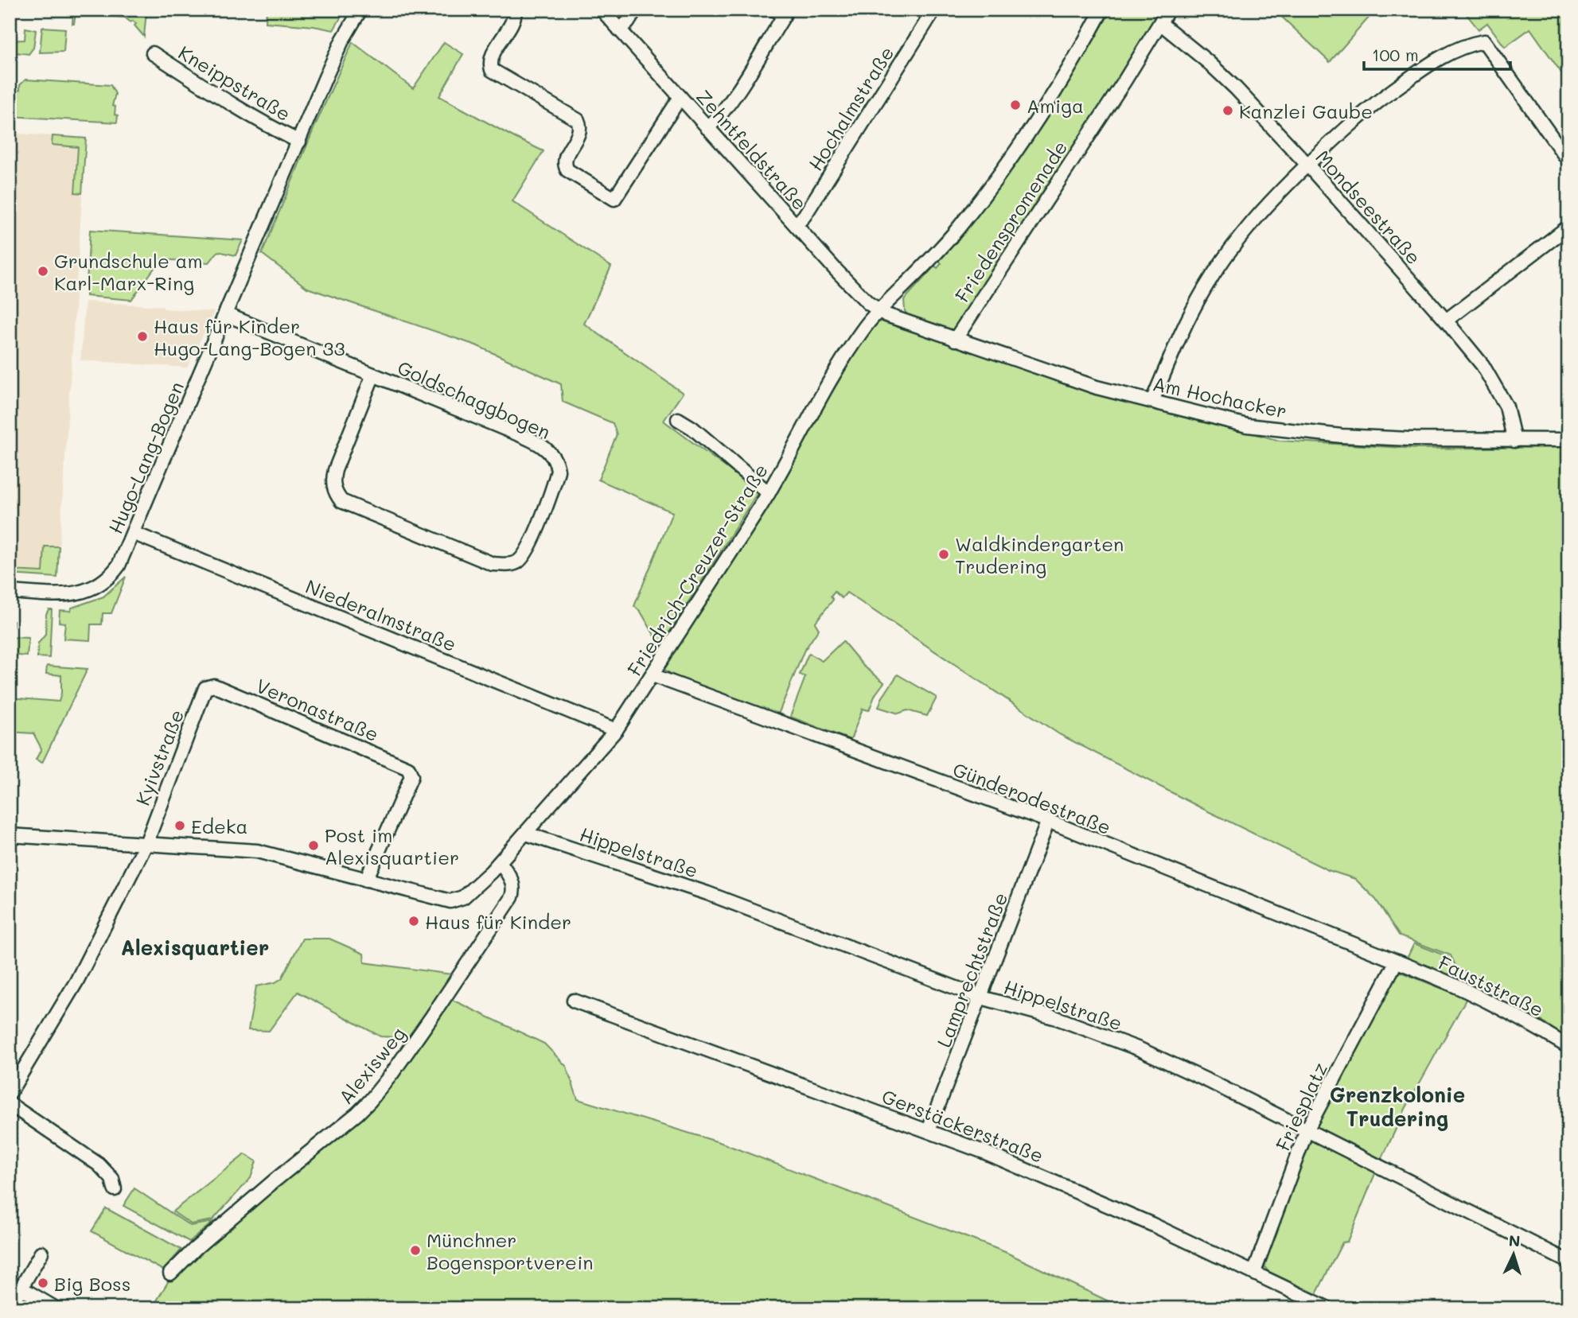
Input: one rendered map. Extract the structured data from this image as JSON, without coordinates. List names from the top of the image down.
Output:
{
  "streets": {
    "street": [
      "Kneippstraße",
      "Hochalmstraße",
      "Zehntfeldstraße",
      "Mondseestraße",
      "Friedenspromenade",
      "Am Hochacker",
      "Goldschaggbogen",
      "Hugo-Lang-Bogen",
      "Friedrich-Creuzer-Straße",
      "Niederalmstraße",
      "Veronastraße",
      "Kyivstraße",
      "Günderodestraße",
      "Hippelstraße",
      "Lamprechtstraße",
      "Fauststraße",
      "Alexisweg",
      "Friesplatz",
      "Gerstäckerstraße"
    ]
  },
  "crossings": [
    ["Kneippstraße", "Hugo-Lang-Bogen"],
    ["Hochalmstraße", "Zehntfeldstraße"],
    ["Zehntfeldstraße", "Friedenspromenade"],
    ["Zehntfeldstraße", "Am Hochacker"],
    ["Zehntfeldstraße", "Friedrich-Creuzer-Straße"],
    ["Mondseestraße", "Friedenspromenade"],
    ["Mondseestraße", "Am Hochacker"],
    ["Friedenspromenade", "Am Hochacker"],
    ["Friedenspromenade", "Friedrich-Creuzer-Straße"],
    ["Am Hochacker", "Friedrich-Creuzer-Straße"],
    ["Goldschaggbogen", "Hugo-Lang-Bogen"],
    ["Hugo-Lang-Bogen", "Niederalmstraße"],
    ["Friedrich-Creuzer-Straße", "Niederalmstraße"],
    ["Friedrich-Creuzer-Straße", "Veronastraße"],
    ["Friedrich-Creuzer-Straße", "Günderodestraße"],
    ["Friedrich-Creuzer-Straße", "Hippelstraße"],
    ["Friedrich-Creuzer-Straße", "Alexisweg"],
    ["Veronastraße", "Kyivstraße"],
    ["Günderodestraße", "Lamprechtstraße"],
    ["Günderodestraße", "Fauststraße"],
    ["Günderodestraße", "Friesplatz"],
    ["Hippelstraße", "Lamprechtstraße"],
    ["Hippelstraße", "Friesplatz"],
    ["Lamprechtstraße", "Gerstäckerstraße"],
    ["Fauststraße", "Friesplatz"],
    ["Friesplatz", "Gerstäckerstraße"]
  ],
  "districts": ["Alexisquartier", "Grenzkolonie Trudering"],
  "places": [
    "Amiga",
    "Kanzlei Gaube",
    "Grundschule am Karl-Marx-Ring",
    "Haus für Kinder Hugo-Lang-Bogen 33",
    "Waldkindergarten Trudering",
    "Edeka",
    "Post im Alexisquartier",
    "Haus für Kinder",
    "Münchner Bogensportverein",
    "Big Boss"
  ],
  "scale_bar": "100 m",
  "north": "top"
}
